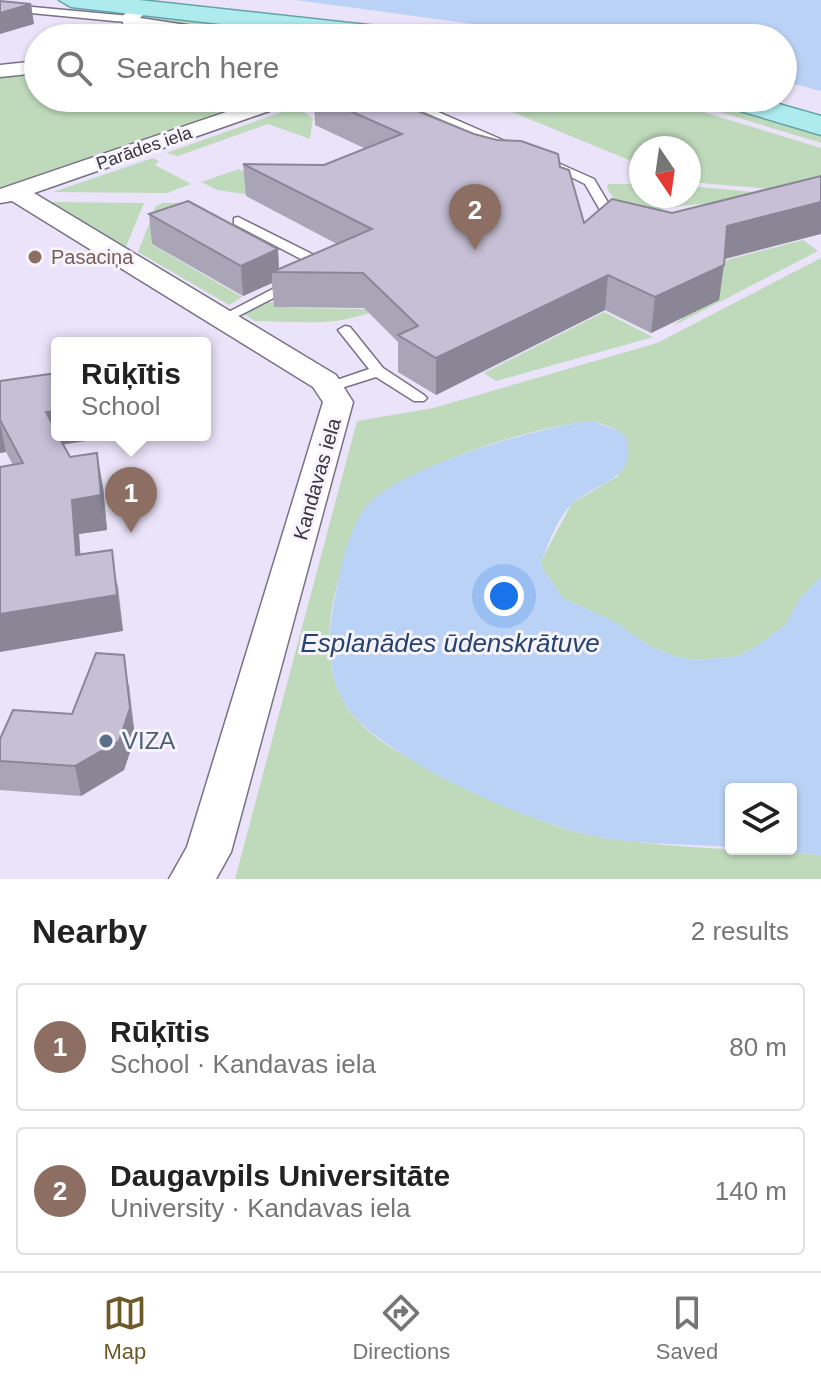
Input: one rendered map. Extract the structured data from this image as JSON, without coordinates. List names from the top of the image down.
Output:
{
  "streets": {
    "street": ["Parādes iela", "Kandavas iela"]
  },
  "crossings": [
    ["Parādes iela", "Kandavas iela"]
  ],
  "water": ["Esplanādes ūdenskrātuve"],
  "places": ["Pasaciņa", "VIZA"],
  "north": "bottom",
  "page": {
    "search": "Search here",
    "pins": ["2", "1"],
    "popup": ["Rūķītis", "School"],
    "heading": ["Nearby", "2 results"],
    "list": [
      {
        "mark": "1",
        "name": "Rūķītis",
        "note": "School · Kandavas iela",
        "value": "80 m"
      },
      {
        "mark": "2",
        "name": "Daugavpils Universitāte",
        "note": "University · Kandavas iela",
        "value": "140 m"
      }
    ],
    "nav": ["Map", "Directions", "Saved"]
  }
}
